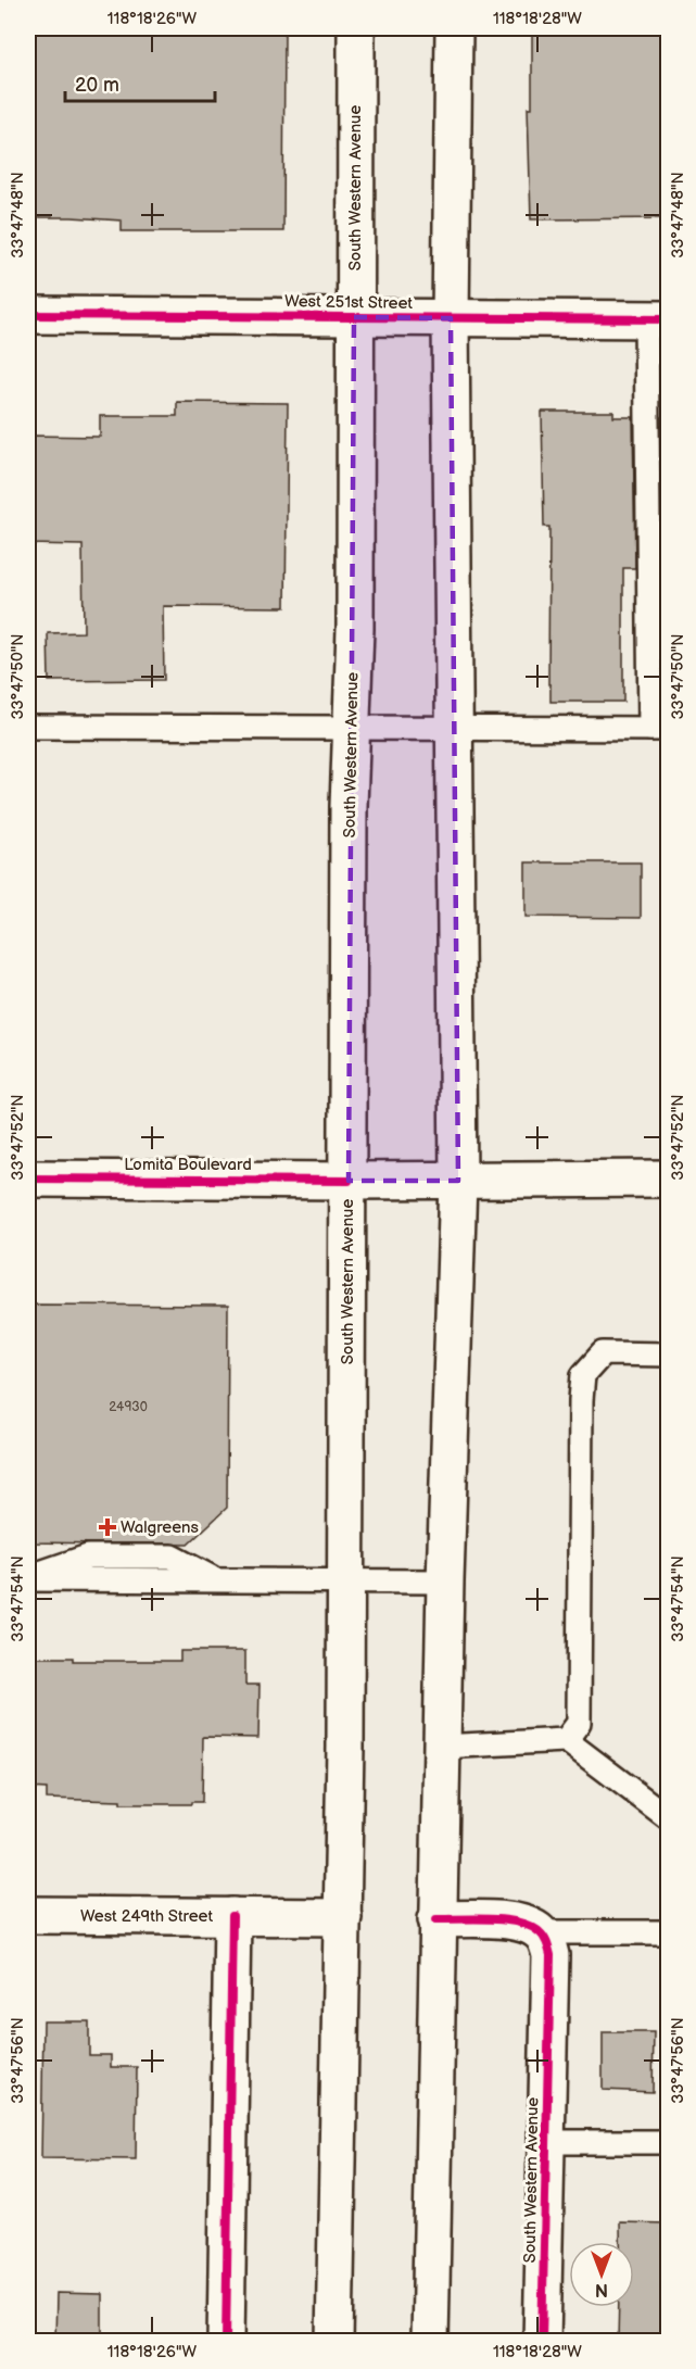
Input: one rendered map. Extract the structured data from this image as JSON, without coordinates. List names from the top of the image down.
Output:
{
  "streets": {
    "main road": [
      "South Western Avenue",
      "West 251st Street",
      "Lomita Boulevard",
      "West 249th Street"
    ]
  },
  "crossings": [
    ["South Western Avenue", "West 251st Street"],
    ["South Western Avenue", "Lomita Boulevard"],
    ["South Western Avenue", "West 249th Street"]
  ],
  "places": {
    "health": ["Walgreens"]
  },
  "house_numbers": ["24930"],
  "scale_bar": "20 m",
  "north": "bottom",
  "coordinates": [
    "118°18'26\"W",
    "118°18'28\"W",
    "33°47'48\"N",
    "33°47'50\"N",
    "33°47'52\"N",
    "33°47'54\"N",
    "33°47'56\"N"
  ]
}
